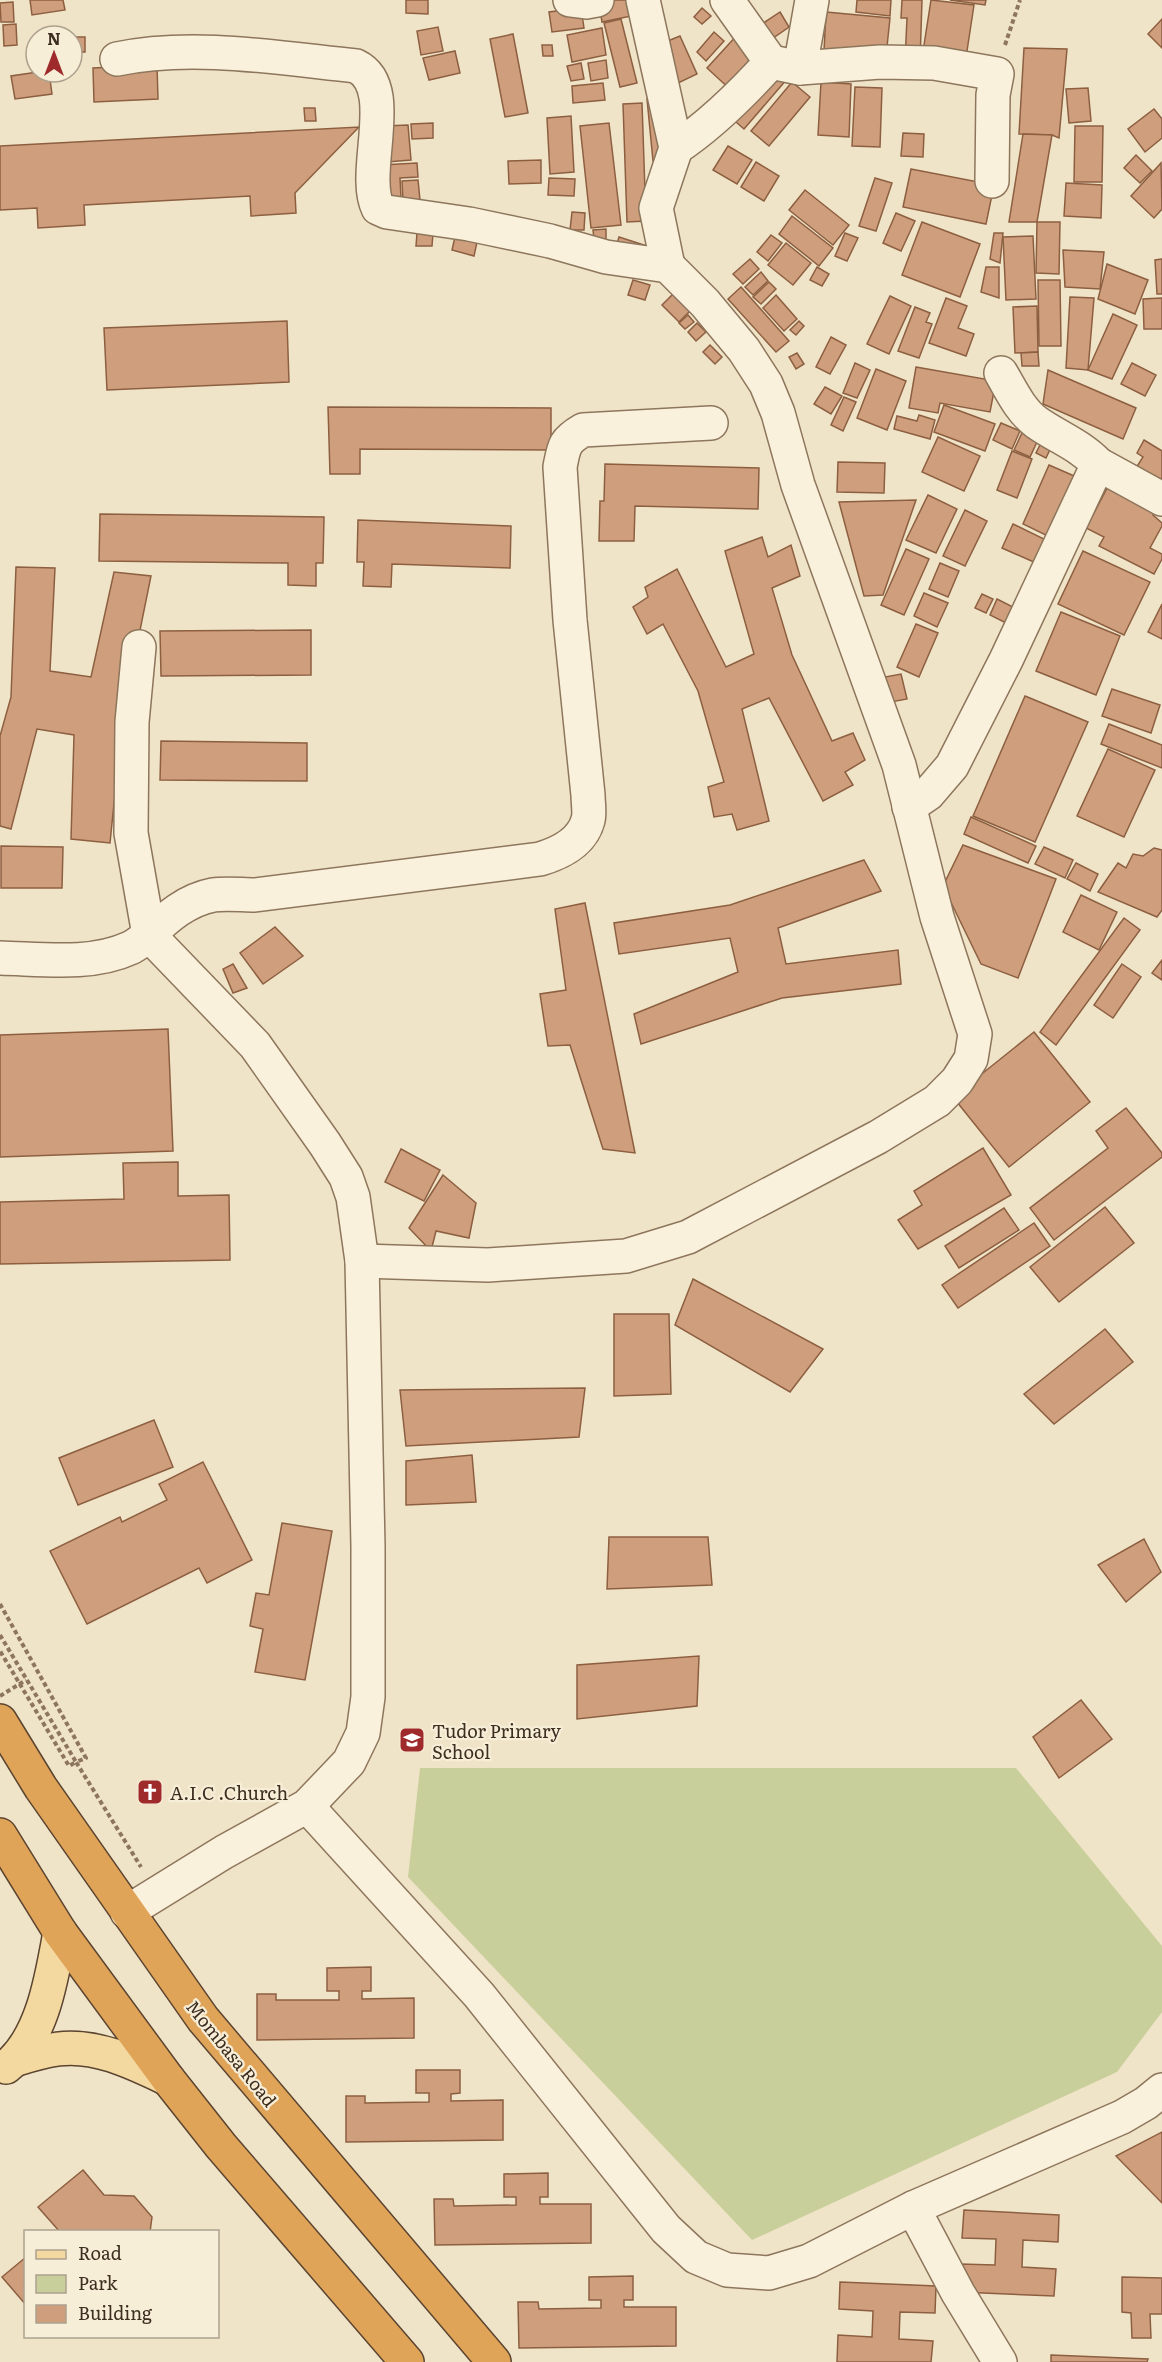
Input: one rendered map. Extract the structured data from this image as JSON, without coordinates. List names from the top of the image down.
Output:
{
  "streets": {
    "highway": ["Mombasa Road"]
  },
  "places": {
    "school or university": ["Tudor Primary School"],
    "church": ["A.I.C .Church"]
  },
  "legend": ["Road", "Park", "Building"],
  "north": "top"
}
